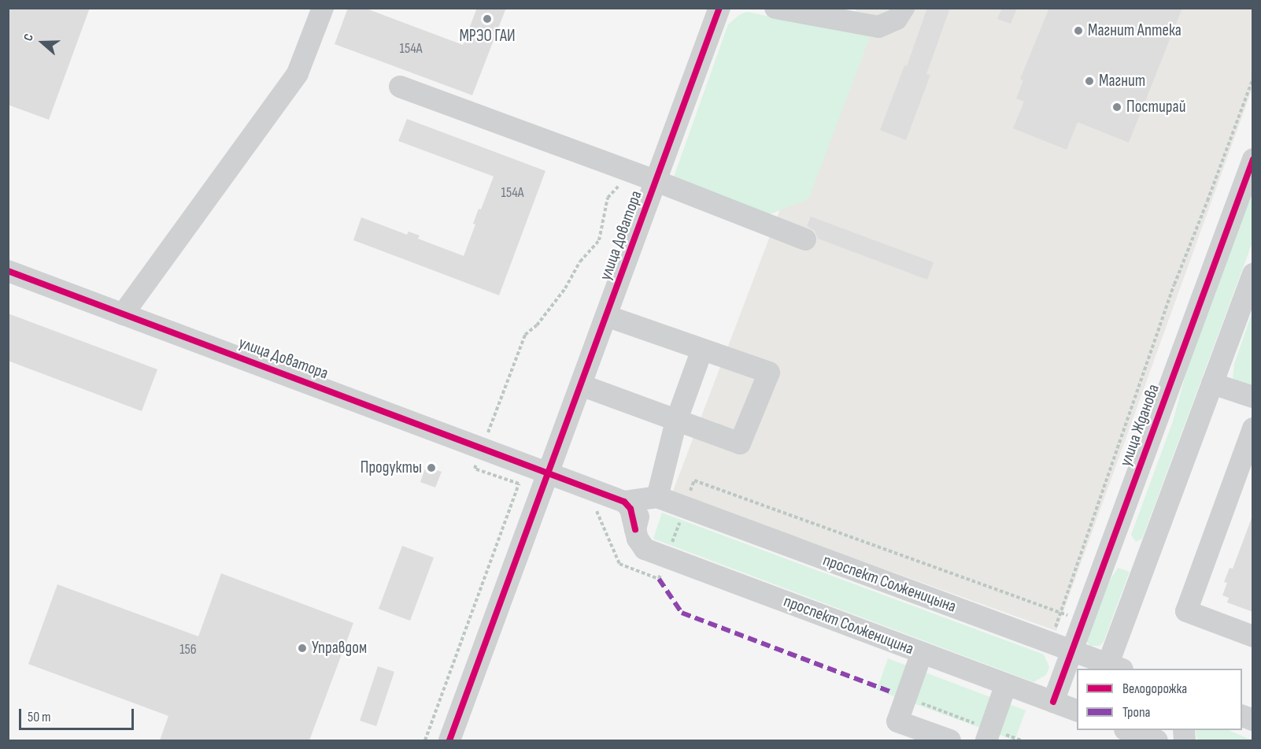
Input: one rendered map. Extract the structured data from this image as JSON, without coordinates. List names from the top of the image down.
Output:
{
  "streets": {
    "street": [
      "улица Доватора",
      "улица Жданова",
      "проспект Солженицына",
      "проспект Солженицина"
    ]
  },
  "crossings": [
    ["улица Жданова", "проспект Солженицына"],
    ["улица Жданова", "проспект Солженицина"]
  ],
  "places": [
    "МРЭО ГАИ",
    "Магнит Аптека",
    "Магнит",
    "Постирай",
    "Продукты",
    "Управдом"
  ],
  "house_numbers": ["154А", "154А", "156"],
  "legend": ["Велодорожка", "Тропа"],
  "scale_bar": "50 m",
  "north": "left"
}
